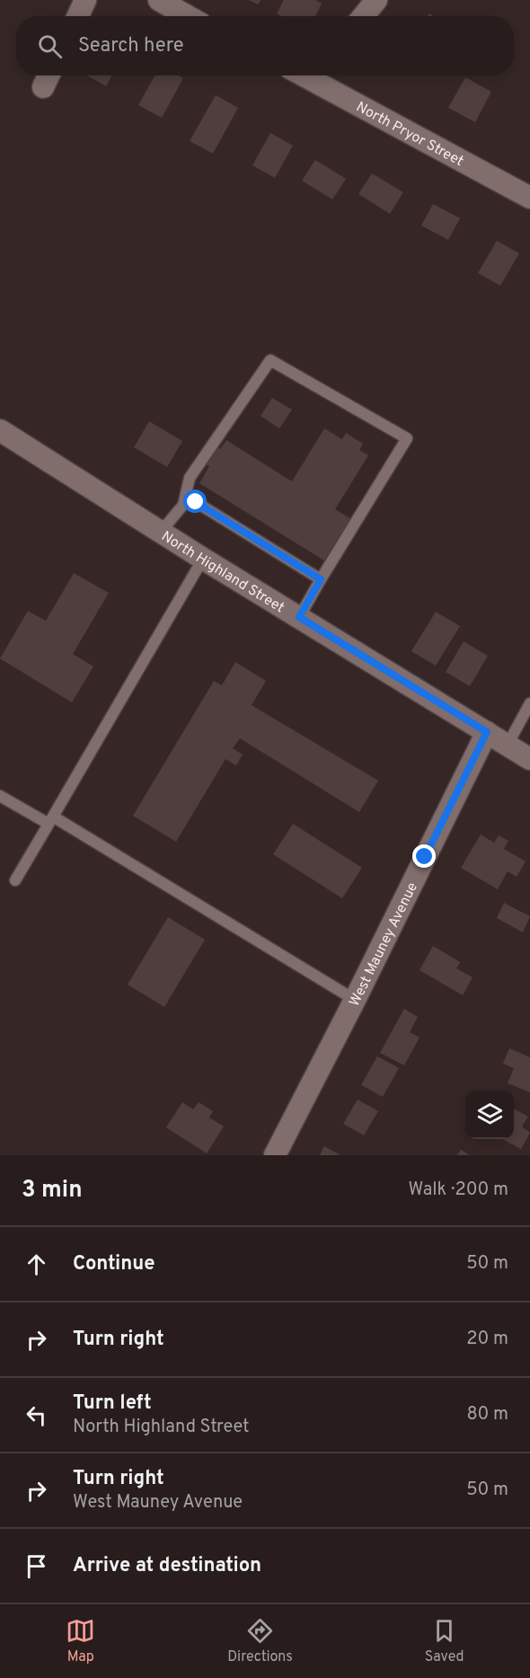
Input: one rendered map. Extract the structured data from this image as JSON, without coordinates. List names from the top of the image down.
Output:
{
  "streets": {
    "street": ["North Pryor Street", "North Highland Street", "West Mauney Avenue"]
  },
  "crossings": [
    ["North Highland Street", "West Mauney Avenue"]
  ],
  "page": {
    "search": "Search here",
    "heading": ["3 min", "Walk · 200 m"],
    "list": [
      ["Continue", "50 m"],
      ["Turn right", "20 m"],
      ["Turn left", "North Highland Street", "80 m"],
      ["Turn right", "West Mauney Avenue", "50 m"],
      "Arrive at destination"
    ],
    "nav": ["Map", "Directions", "Saved"]
  }
}
